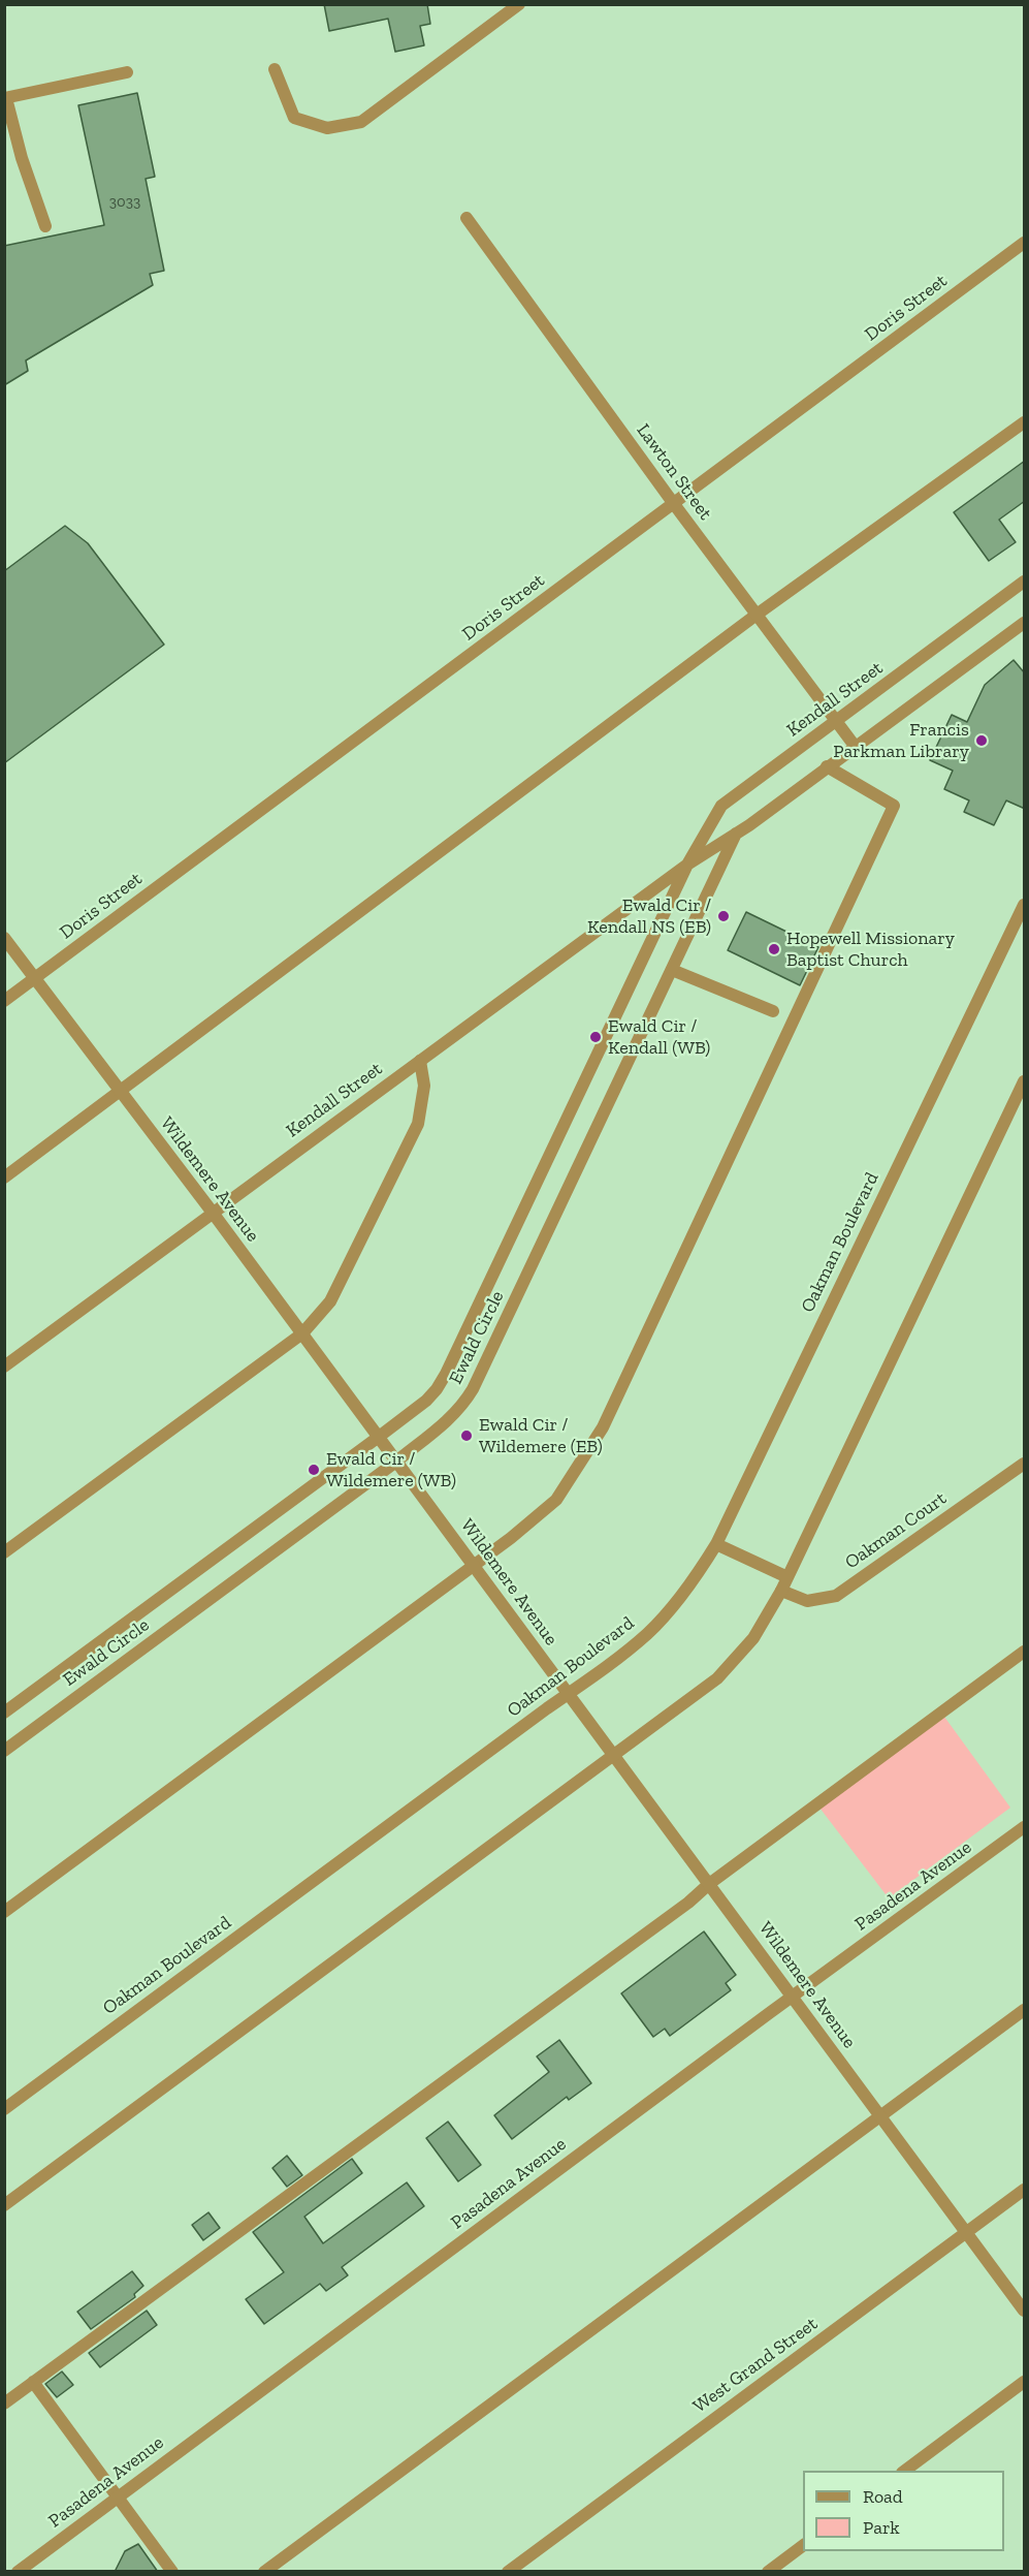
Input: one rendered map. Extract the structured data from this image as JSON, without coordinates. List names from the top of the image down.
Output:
{
  "streets": {
    "street": [
      "Doris Street",
      "Lawton Street",
      "Kendall Street",
      "Wildemere Avenue",
      "Oakman Boulevard",
      "Ewald Circle",
      "Oakman Court",
      "Pasadena Avenue",
      "West Grand Street"
    ]
  },
  "crossings": [
    ["Doris Street", "Lawton Street"],
    ["Doris Street", "Wildemere Avenue"],
    ["Lawton Street", "Kendall Street"],
    ["Kendall Street", "Wildemere Avenue"],
    ["Kendall Street", "Ewald Circle"],
    ["Wildemere Avenue", "Oakman Boulevard"],
    ["Wildemere Avenue", "Ewald Circle"],
    ["Wildemere Avenue", "Pasadena Avenue"],
    ["Wildemere Avenue", "West Grand Street"]
  ],
  "places": [
    "Francis Parkman Library",
    "Ewald Cir / Kendall NS (EB)",
    "Hopewell Missionary Baptist Church",
    "Ewald Cir / Kendall (WB)",
    "Ewald Cir / Wildemere (EB)",
    "Ewald Cir / Wildemere (WB)"
  ],
  "house_numbers": ["3033"],
  "legend": ["Road", "Park"]
}
